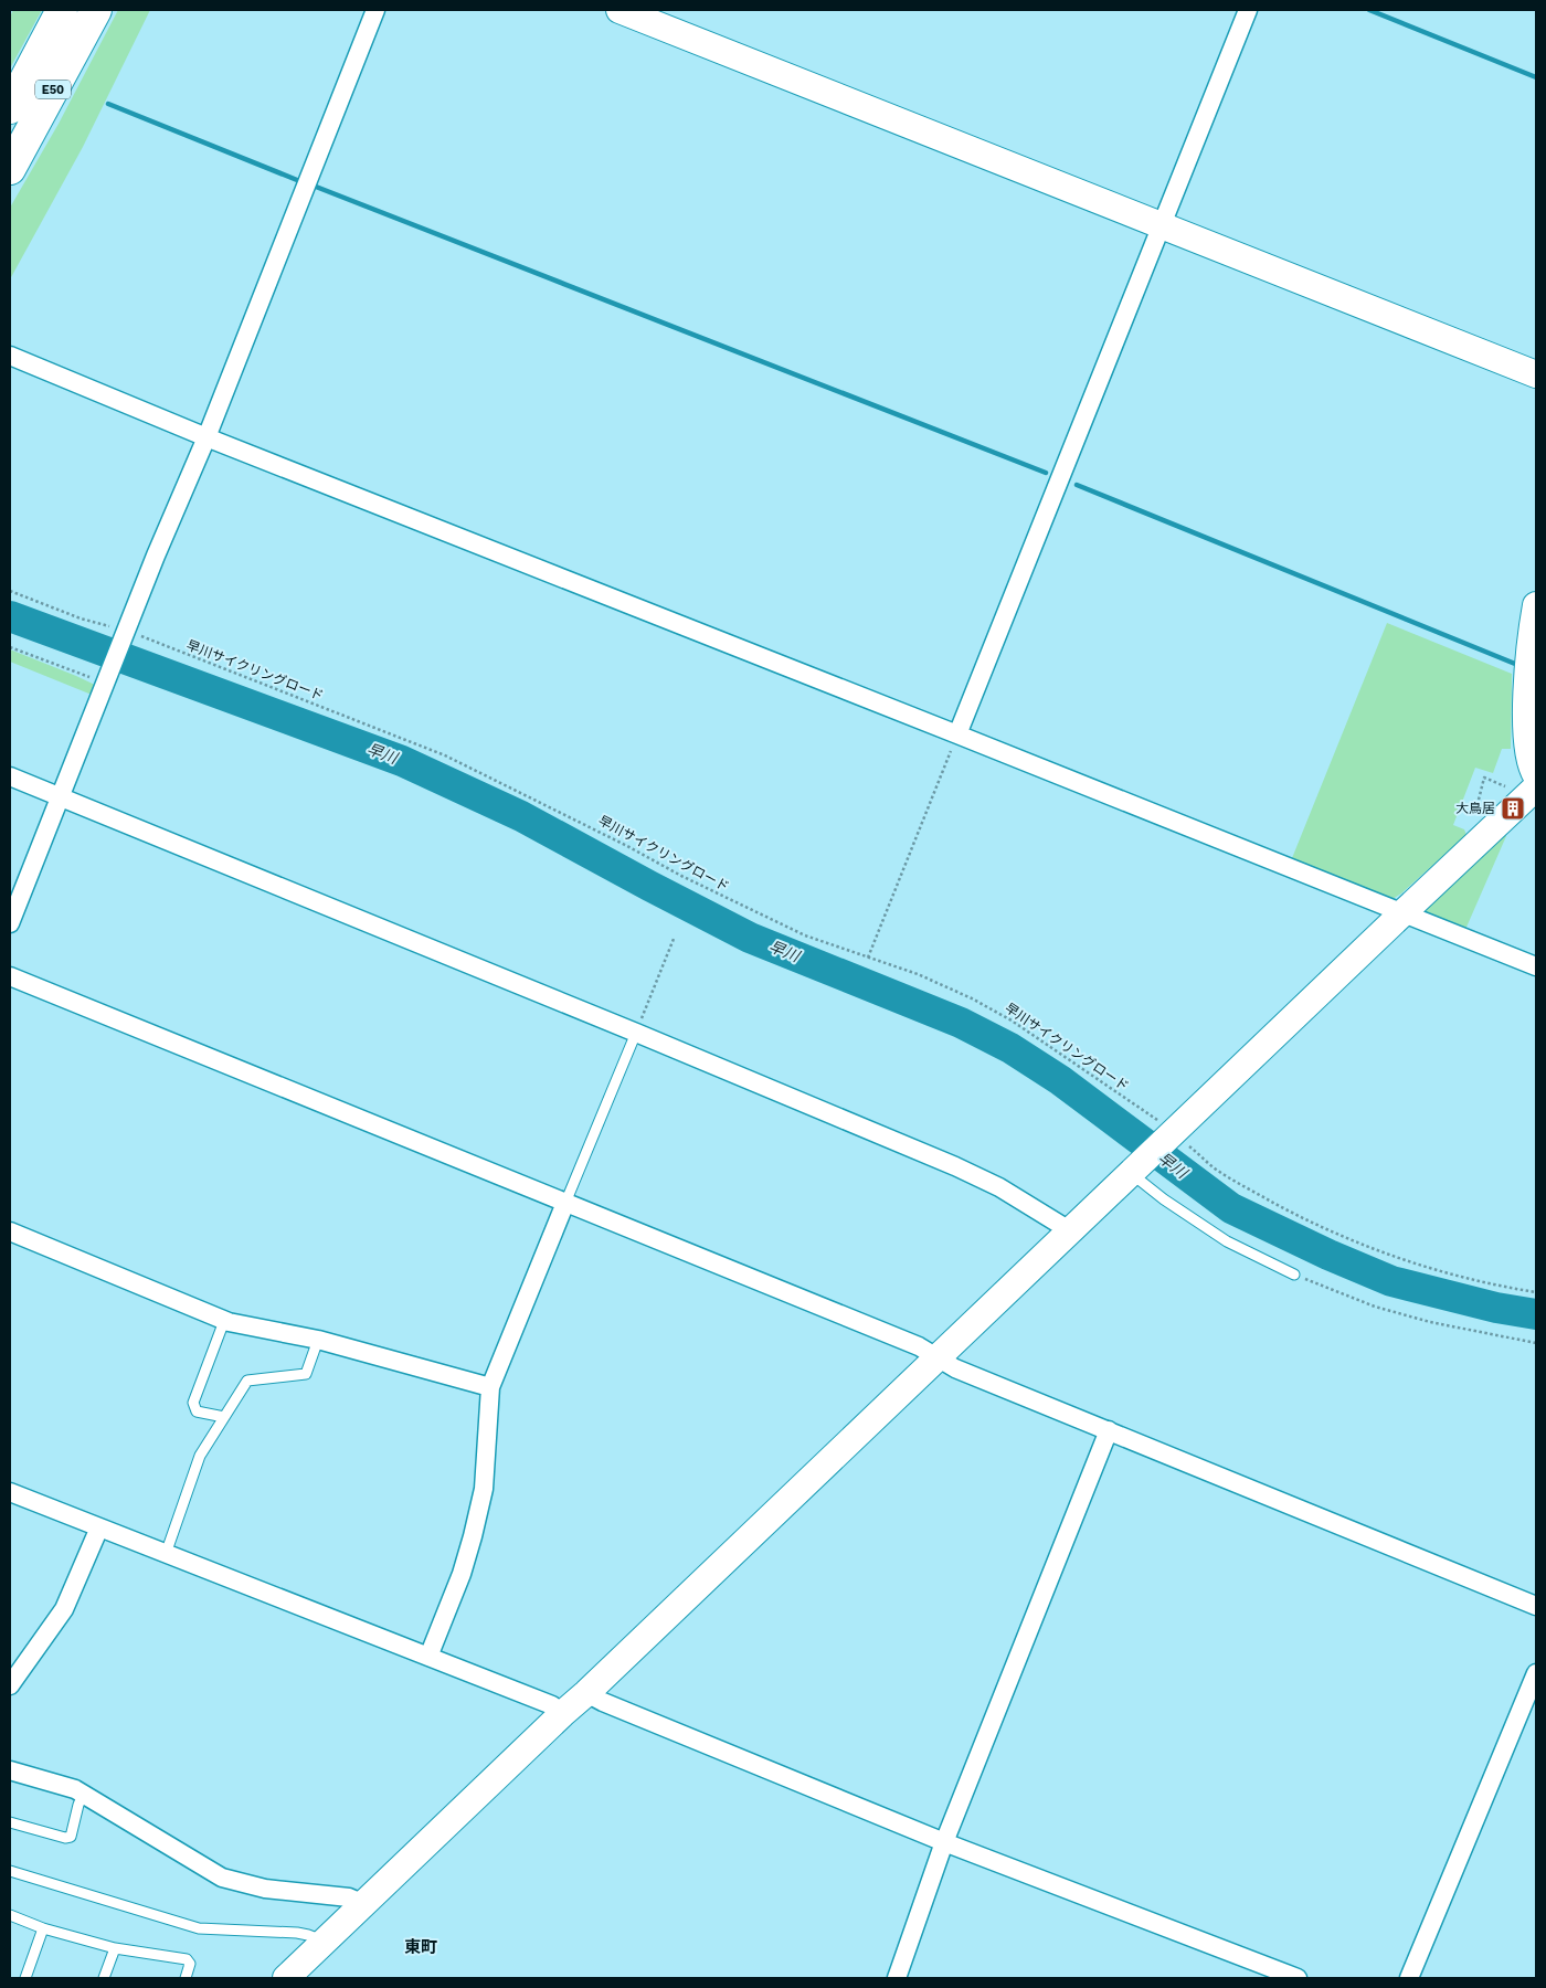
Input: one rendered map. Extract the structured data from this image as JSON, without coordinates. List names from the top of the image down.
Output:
{
  "streets": {
    "highway": ["E50"],
    "path": ["早川サイクリングロード"]
  },
  "districts": ["東町"],
  "water": ["早川"],
  "places": {
    "building": ["大鳥居"]
  }
}
